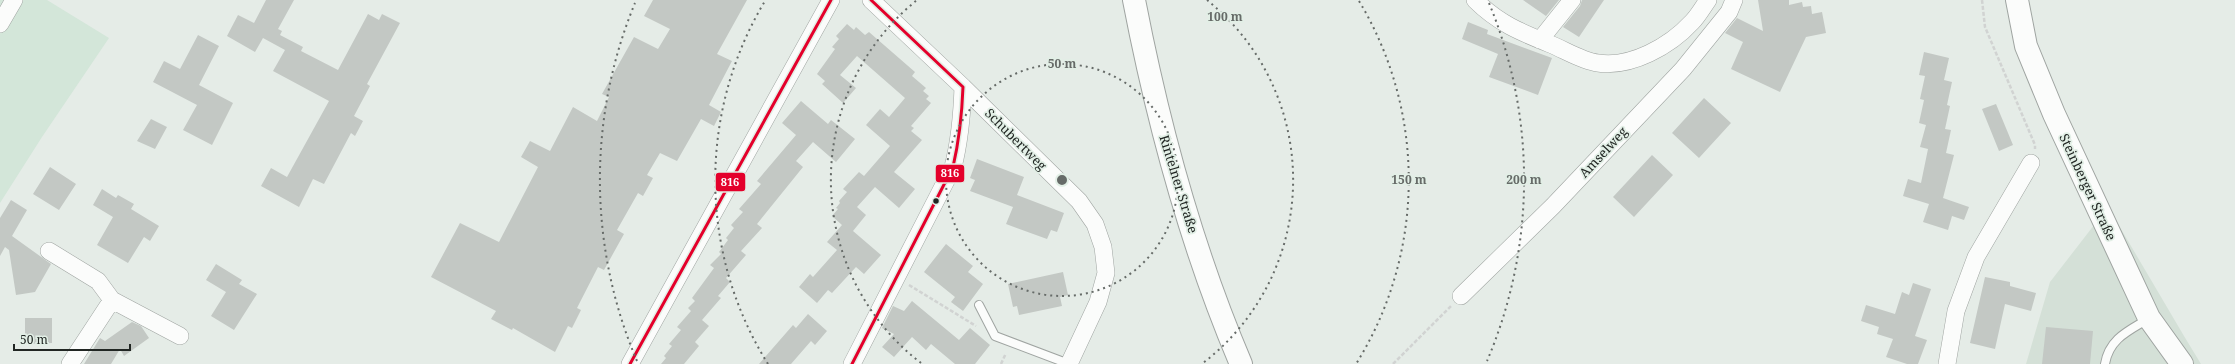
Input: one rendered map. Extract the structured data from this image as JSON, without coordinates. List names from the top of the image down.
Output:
{
  "streets": {
    "street": [
      "Schubertweg",
      "Amselweg",
      "Rintelner Straße",
      "Steinberger Straße"
    ]
  },
  "lines": ["transit line 816"],
  "scale_bar": "50 m",
  "rings": [
    "100 m",
    "50 m",
    "150 m",
    "200 m"
  ]
}
